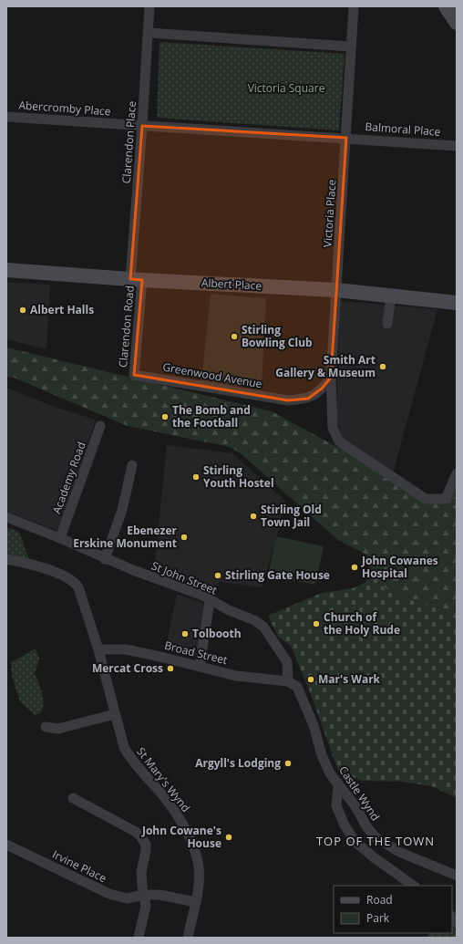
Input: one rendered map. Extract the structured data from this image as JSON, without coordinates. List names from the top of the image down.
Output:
{
  "streets": {
    "street": [
      "Abercromby Place",
      "Balmoral Place",
      "Clarendon Place",
      "Victoria Place",
      "Albert Place",
      "Clarendon Road",
      "Greenwood Avenue",
      "Academy Road",
      "St John Street",
      "Broad Street",
      "St Mary's Wynd",
      "Castle Wynd",
      "Irvine Place"
    ]
  },
  "crossings": [
    ["Abercromby Place", "Clarendon Place"],
    ["Balmoral Place", "Victoria Place"],
    ["Clarendon Place", "Albert Place"],
    ["Clarendon Place", "Clarendon Road"],
    ["Victoria Place", "Albert Place"],
    ["Victoria Place", "Greenwood Avenue"],
    ["Albert Place", "Clarendon Road"],
    ["Clarendon Road", "Greenwood Avenue"],
    ["Academy Road", "St John Street"],
    ["St John Street", "Broad Street"],
    ["St John Street", "Castle Wynd"],
    ["Broad Street", "St Mary's Wynd"],
    ["Broad Street", "Castle Wynd"],
    ["St Mary's Wynd", "Irvine Place"]
  ],
  "districts": ["TOP OF THE TOWN"],
  "parks": ["Victoria Square"],
  "places": [
    "Albert Halls",
    "Stirling Bowling Club",
    "Smith Art Gallery & Museum",
    "The Bomb and the Football",
    "Stirling Youth Hostel",
    "Stirling Old Town Jail",
    "Ebenezer Erskine Monument",
    "John Cowanes Hospital",
    "Stirling Gate House",
    "Church of the Holy Rude",
    "Tolbooth",
    "Mercat Cross",
    "Mar's Wark",
    "Argyll's Lodging",
    "John Cowane's House"
  ],
  "legend": ["Road", "Park"]
}
